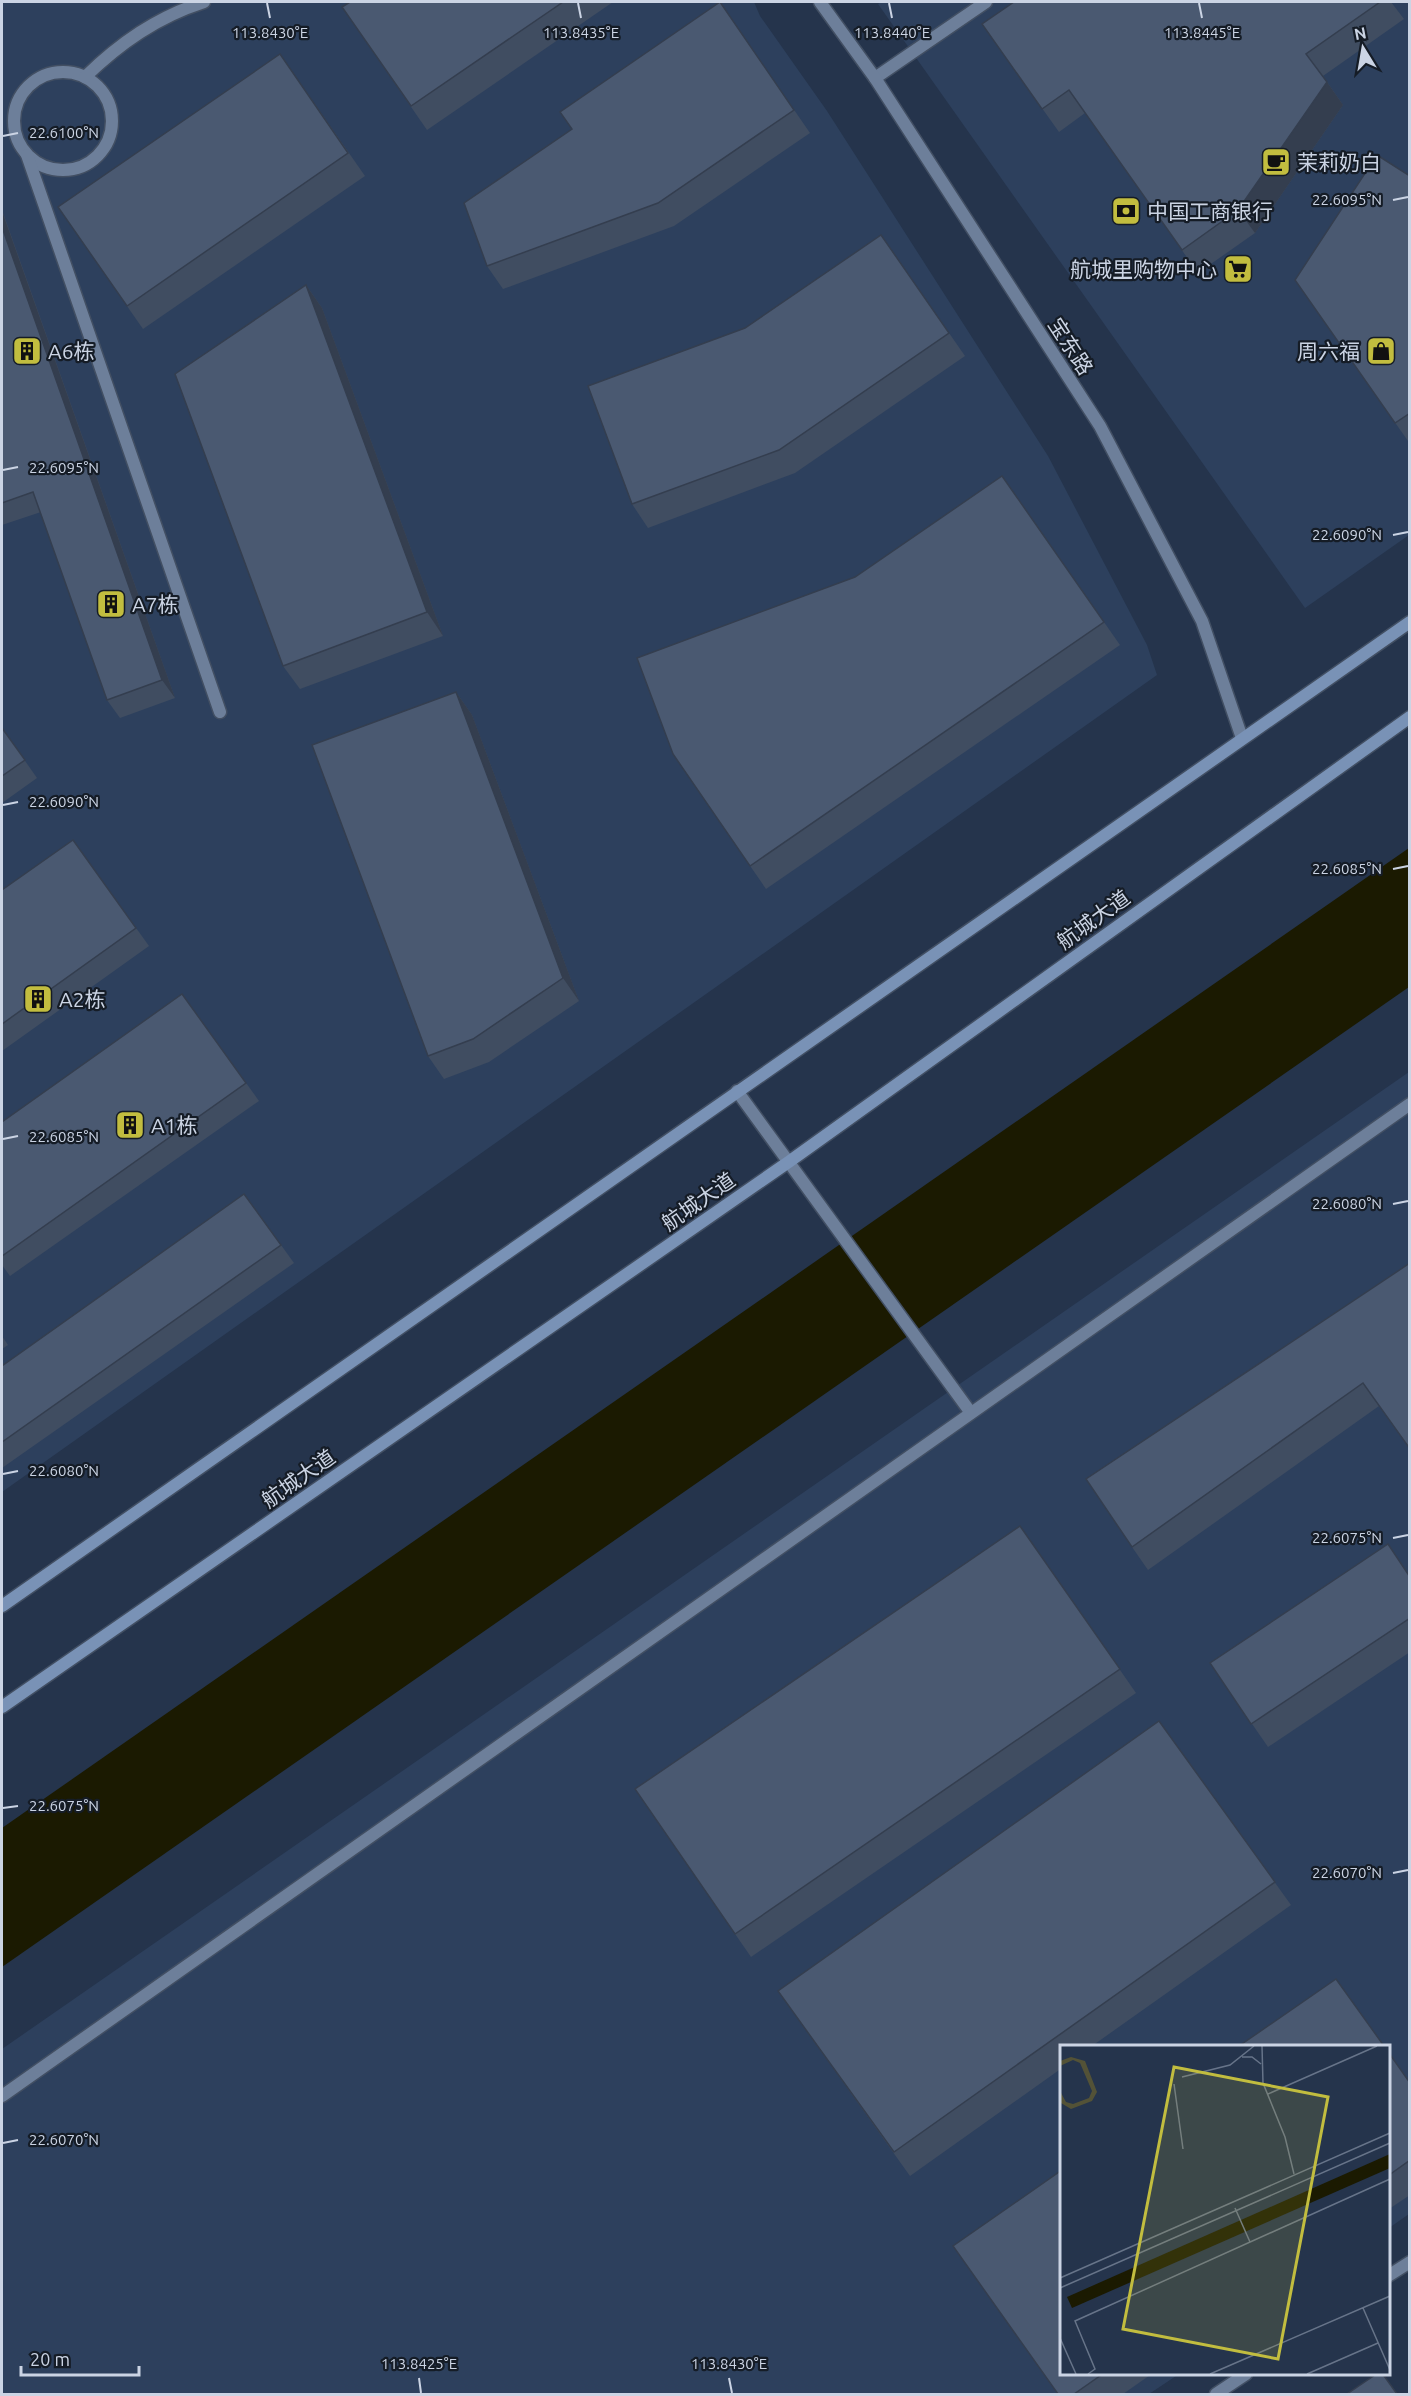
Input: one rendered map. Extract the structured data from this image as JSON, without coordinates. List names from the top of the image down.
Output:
{
  "streets": {
    "main road": ["航城大道"],
    "street": ["宝东路"]
  },
  "places": {
    "cafe": ["茉莉奶白"],
    "bank": ["中国工商银行"],
    "supermarket": ["航城里购物中心"],
    "building": [
      "A6栋",
      "A7栋",
      "A2栋",
      "A1栋"
    ],
    "shop": ["周六福"]
  },
  "scale_bar": "20 m",
  "north": "top",
  "coordinates": [
    "113.8430°E",
    "113.8435°E",
    "113.8440°E",
    "113.8445°E",
    "22.6100°N",
    "22.6095°N",
    "22.6090°N",
    "22.6085°N",
    "22.6080°N",
    "22.6075°N",
    "22.6070°N",
    "113.8425°E"
  ]
}
